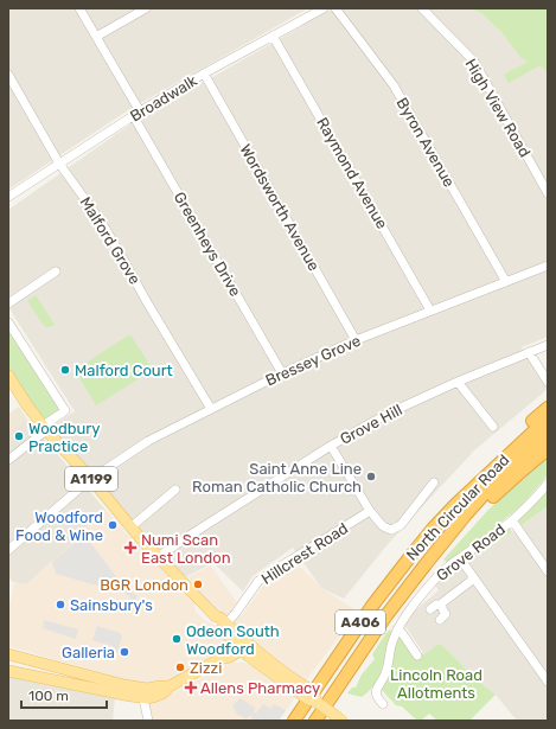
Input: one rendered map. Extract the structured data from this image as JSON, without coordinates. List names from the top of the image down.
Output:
{
  "streets": {
    "highway": ["North Circular Road", "A406"],
    "main road": ["A1199"],
    "street": [
      "Broadwalk",
      "High View Road",
      "Byron Avenue",
      "Raymond Avenue",
      "Wordsworth Avenue",
      "Malford Grove",
      "Greenheys Drive",
      "Bressey Grove",
      "Grove Hill",
      "Grove Road",
      "Hillcrest Road"
    ]
  },
  "crossings": [
    ["Broadwalk", "Raymond Avenue"],
    ["Broadwalk", "Wordsworth Avenue"],
    ["Broadwalk", "Malford Grove"],
    ["Broadwalk", "Greenheys Drive"],
    ["Byron Avenue", "Bressey Grove"],
    ["Raymond Avenue", "Bressey Grove"],
    ["Wordsworth Avenue", "Bressey Grove"],
    ["Malford Grove", "Bressey Grove"],
    ["Greenheys Drive", "Bressey Grove"],
    ["Bressey Grove", "A1199"],
    ["Grove Hill", "A1199"],
    ["A1199", "Hillcrest Road"],
    ["North Circular Road", "A406"]
  ],
  "parks": ["Lincoln Road Allotments"],
  "places": {
    "other": [
      "Malford Court",
      "Woodbury Practice",
      "Saint Anne Line Roman Catholic Church",
      "Woodford Food & Wine",
      "BGR London",
      "Sainsbury's",
      "Odeon South Woodford",
      "Galleria",
      "Zizzi"
    ],
    "health": ["Numi Scan East London", "Allens Pharmacy"]
  },
  "scale_bar": "100 m"
}
